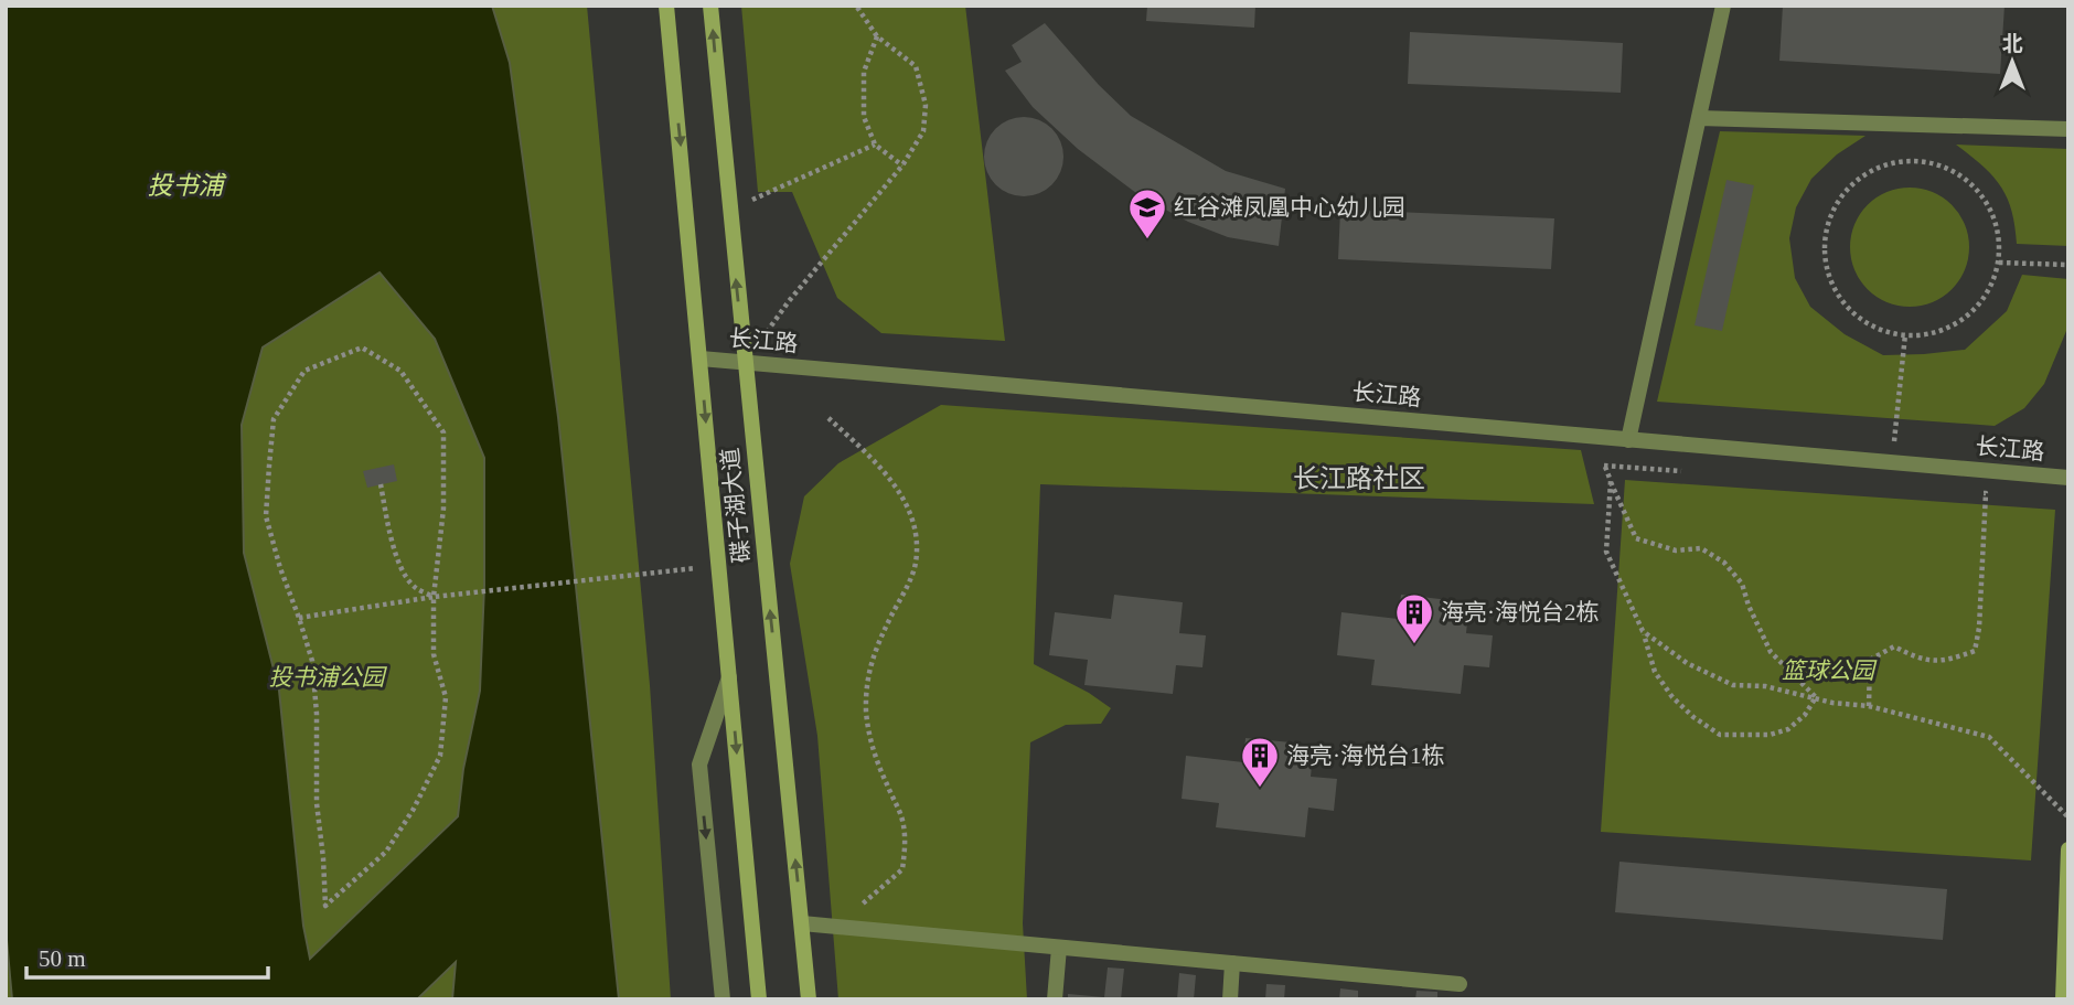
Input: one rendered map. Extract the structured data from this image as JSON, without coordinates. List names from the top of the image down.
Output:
{
  "streets": {
    "main road": ["碟子湖大道"],
    "street": ["长江路"]
  },
  "crossings": [
    ["长江路", "碟子湖大道"]
  ],
  "districts": ["长江路社区"],
  "water": ["投书浦"],
  "parks": ["篮球公园", "投书浦公园"],
  "places": {
    "school or university": ["红谷滩凤凰中心幼儿园"],
    "building": ["海亮·海悦台2栋", "海亮·海悦台1栋"]
  },
  "scale_bar": "50 m",
  "north": "top"
}
